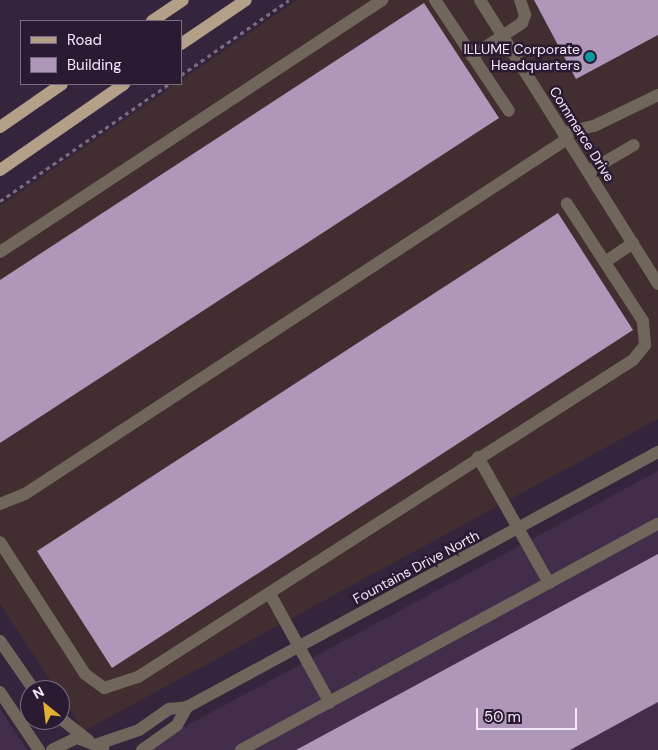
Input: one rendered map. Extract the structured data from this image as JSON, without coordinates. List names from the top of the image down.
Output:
{
  "streets": {
    "street": ["Commerce Drive", "Fountains Drive North"]
  },
  "places": ["ILLUME Corporate Headquarters"],
  "legend": ["Road", "Building"],
  "scale_bar": "50 m",
  "north": "top left"
}
